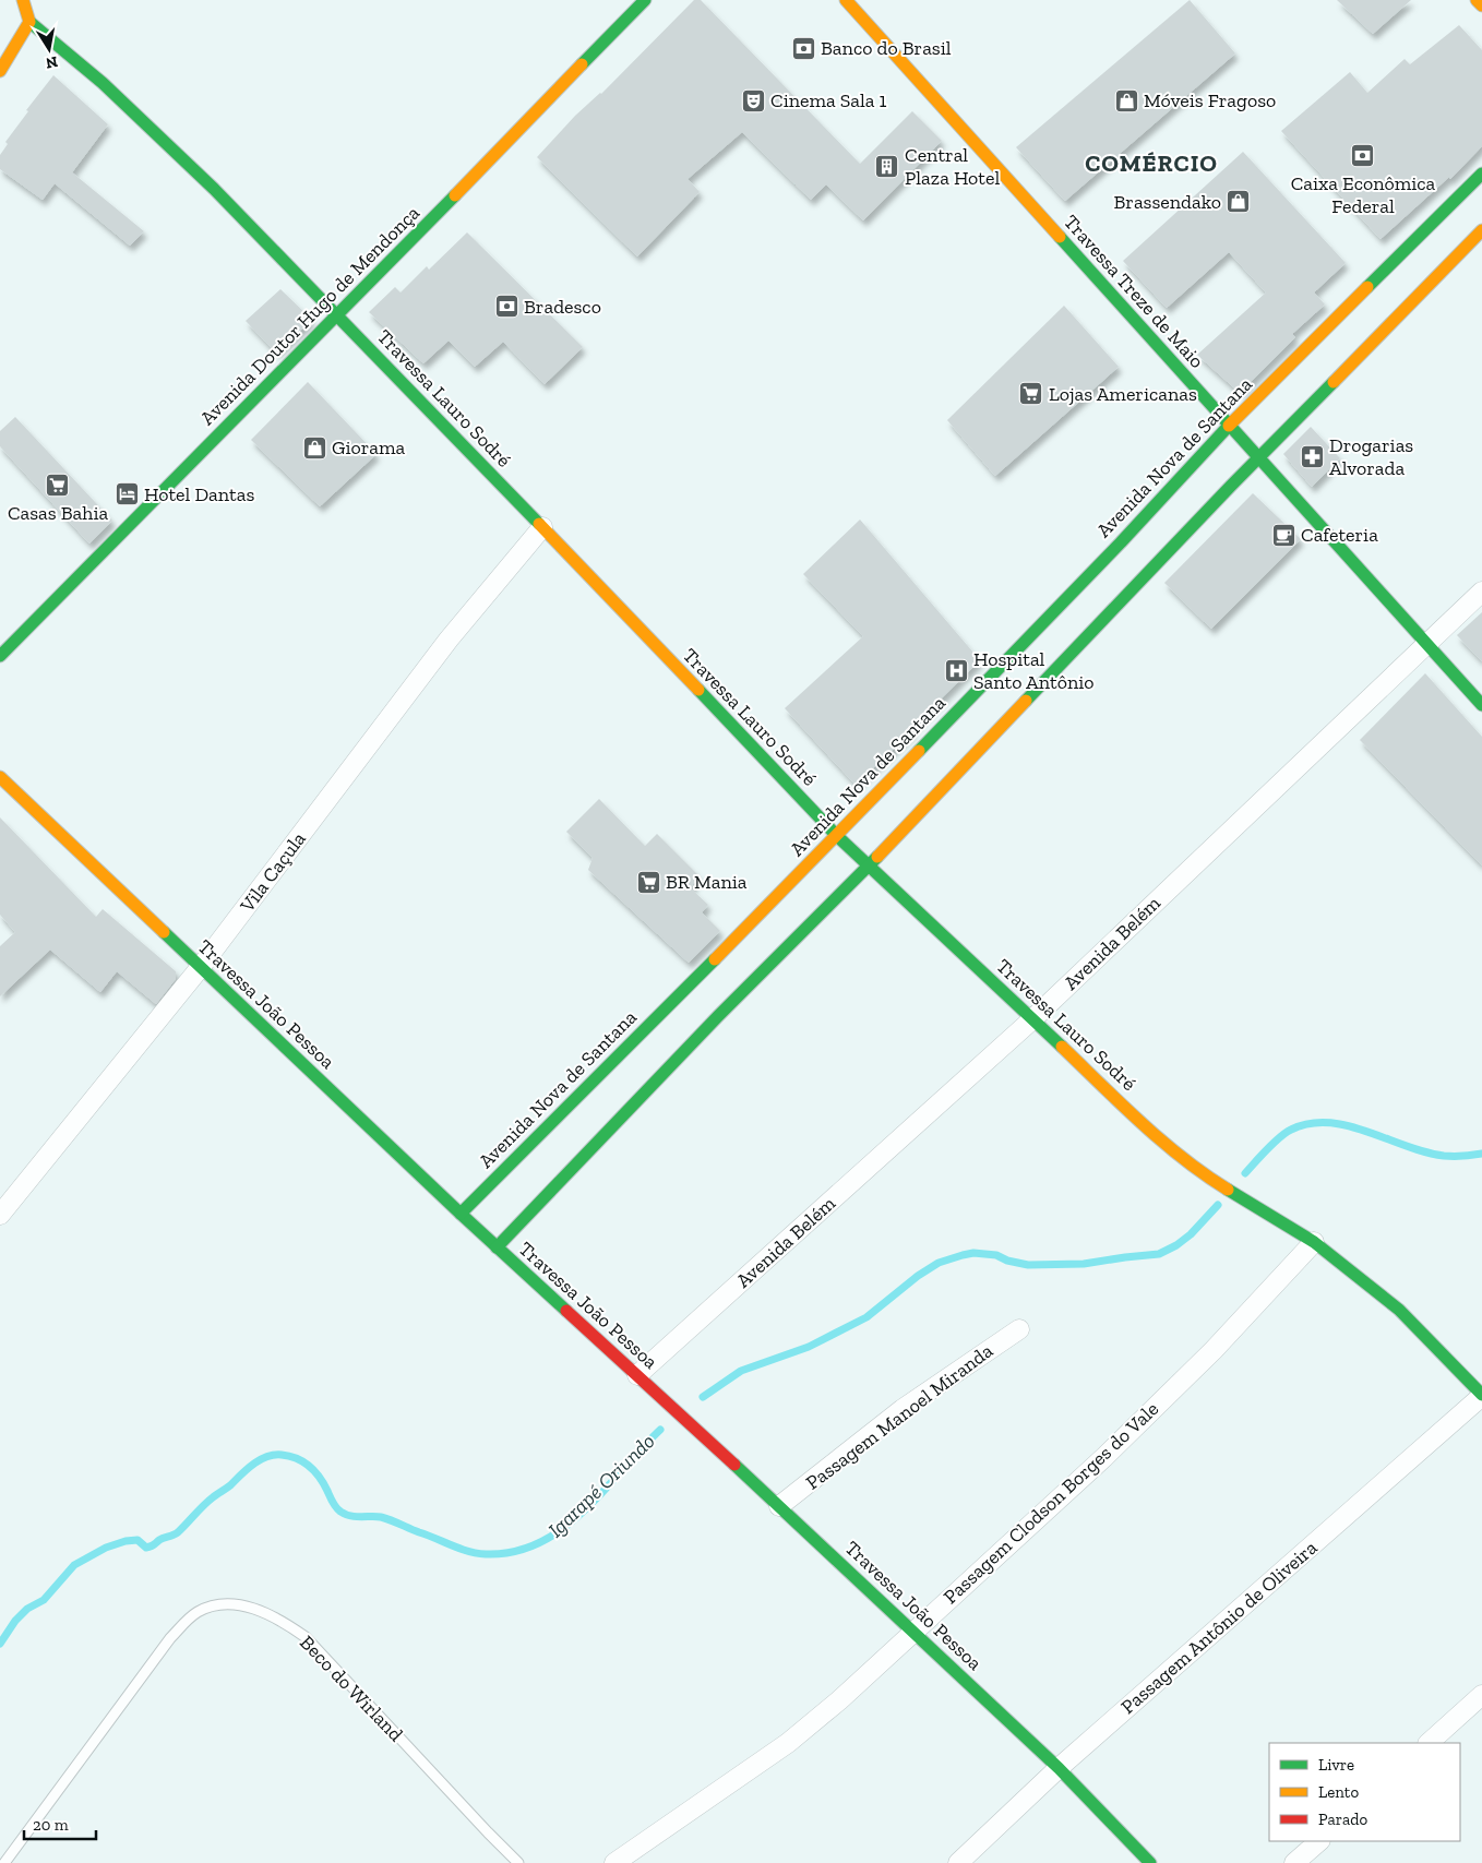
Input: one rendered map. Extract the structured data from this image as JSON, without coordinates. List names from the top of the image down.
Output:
{
  "streets": {
    "street": [
      "Travessa Treze de Maio",
      "Avenida Doutor Hugo de Mendonça",
      "Travessa Lauro Sodré",
      "Avenida Nova de Santana",
      "Vila Caçula",
      "Avenida Belém",
      "Travessa João Pessoa",
      "Passagem Manoel Miranda",
      "Passagem Clodson Borges do Vale",
      "Passagem Antônio de Oliveira"
    ],
    "lane": ["Beco do Wirland"]
  },
  "crossings": [
    ["Travessa Treze de Maio", "Avenida Nova de Santana"],
    ["Travessa Treze de Maio", "Avenida Belém"],
    ["Avenida Doutor Hugo de Mendonça", "Travessa Lauro Sodré"],
    ["Travessa Lauro Sodré", "Avenida Nova de Santana"],
    ["Travessa Lauro Sodré", "Vila Caçula"],
    ["Travessa Lauro Sodré", "Avenida Belém"],
    ["Travessa Lauro Sodré", "Passagem Clodson Borges do Vale"],
    ["Travessa Lauro Sodré", "Passagem Antônio de Oliveira"],
    ["Avenida Nova de Santana", "Travessa João Pessoa"],
    ["Vila Caçula", "Travessa João Pessoa"],
    ["Avenida Belém", "Travessa João Pessoa"],
    ["Travessa João Pessoa", "Passagem Manoel Miranda"],
    ["Travessa João Pessoa", "Passagem Clodson Borges do Vale"],
    ["Travessa João Pessoa", "Passagem Antônio de Oliveira"]
  ],
  "districts": ["COMÉRCIO"],
  "water": ["Igarapé Oriundo"],
  "places": {
    "bank": ["Banco do Brasil", "Caixa Econômica Federal", "Bradesco"],
    "theatre": ["Cinema Sala 1"],
    "shop": ["Móveis Fragoso", "Brassendako", "Giorama"],
    "building": ["Central Plaza Hotel"],
    "supermarket": ["Lojas Americanas", "Casas Bahia", "BR Mania"],
    "pharmacy": ["Drogarias Alvorada"],
    "hotel": ["Hotel Dantas"],
    "cafe": ["Cafeteria"],
    "hospital": ["Hospital Santo Antônio"]
  },
  "legend": ["Livre", "Lento", "Parado"],
  "scale_bar": "20 m",
  "north": "bottom"
}
